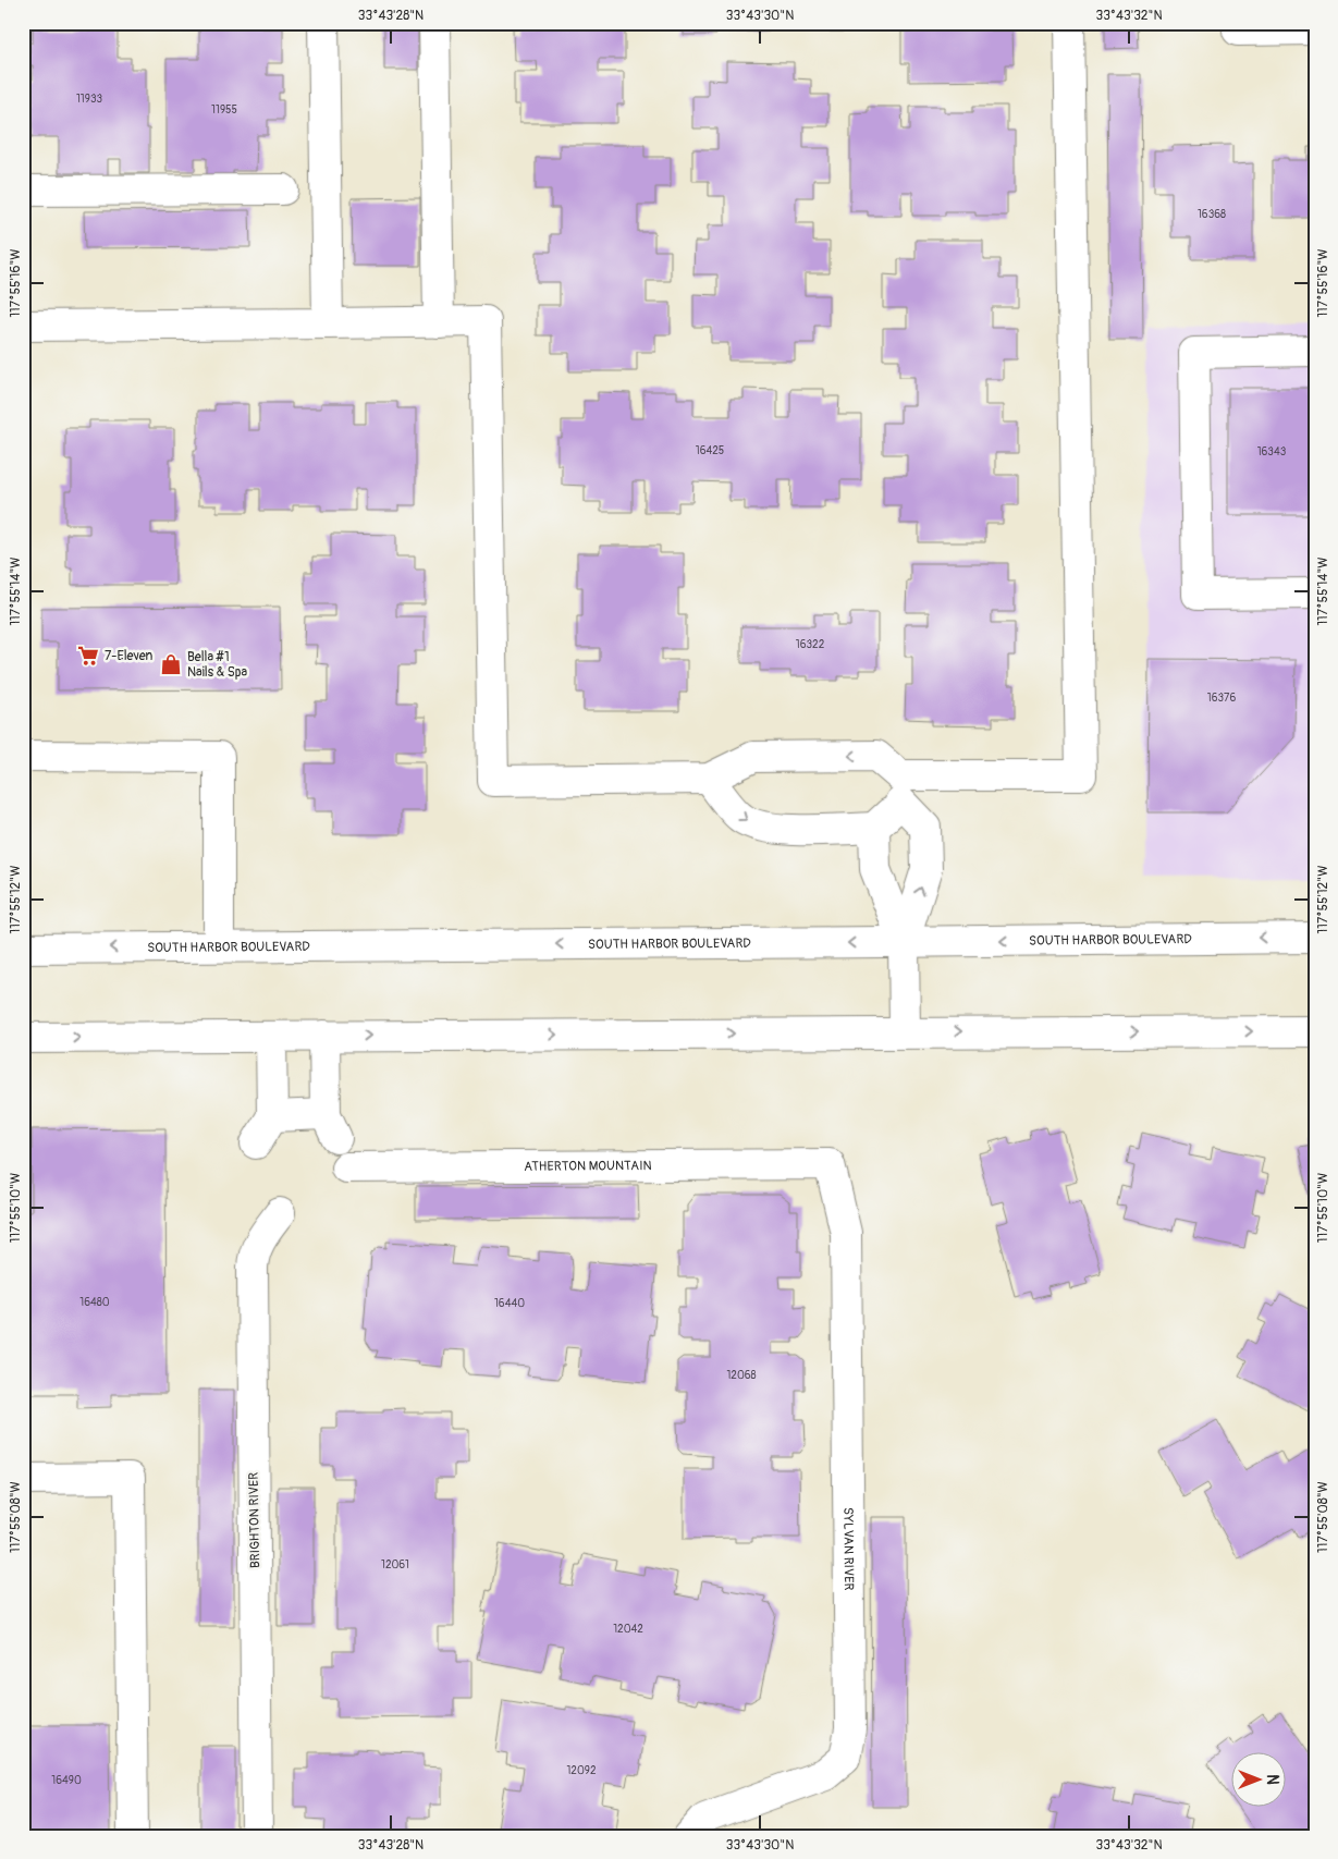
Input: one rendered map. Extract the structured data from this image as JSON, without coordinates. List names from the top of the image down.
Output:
{
  "streets": {
    "main road": [
      "SOUTH HARBOR BOULEVARD",
      "ATHERTON MOUNTAIN",
      "BRIGHTON RIVER",
      "SYLVAN RIVER"
    ]
  },
  "crossings": [
    ["ATHERTON MOUNTAIN", "SYLVAN RIVER"]
  ],
  "places": {
    "supermarket": ["7-Eleven"],
    "shop": ["Bella #1 Nails & Spa"]
  },
  "house_numbers": [
    "11933",
    "11955",
    "16368",
    "16425",
    "16343",
    "16322",
    "16376",
    "16480",
    "16440",
    "12068",
    "12061",
    "12042",
    "12092",
    "16490"
  ],
  "north": "right",
  "coordinates": [
    "33°43'28\"N",
    "33°43'30\"N",
    "33°43'32\"N",
    "117°55'16\"W",
    "117°55'14\"W",
    "117°55'12\"W",
    "117°55'10\"W",
    "117°55'08\"W"
  ]
}
